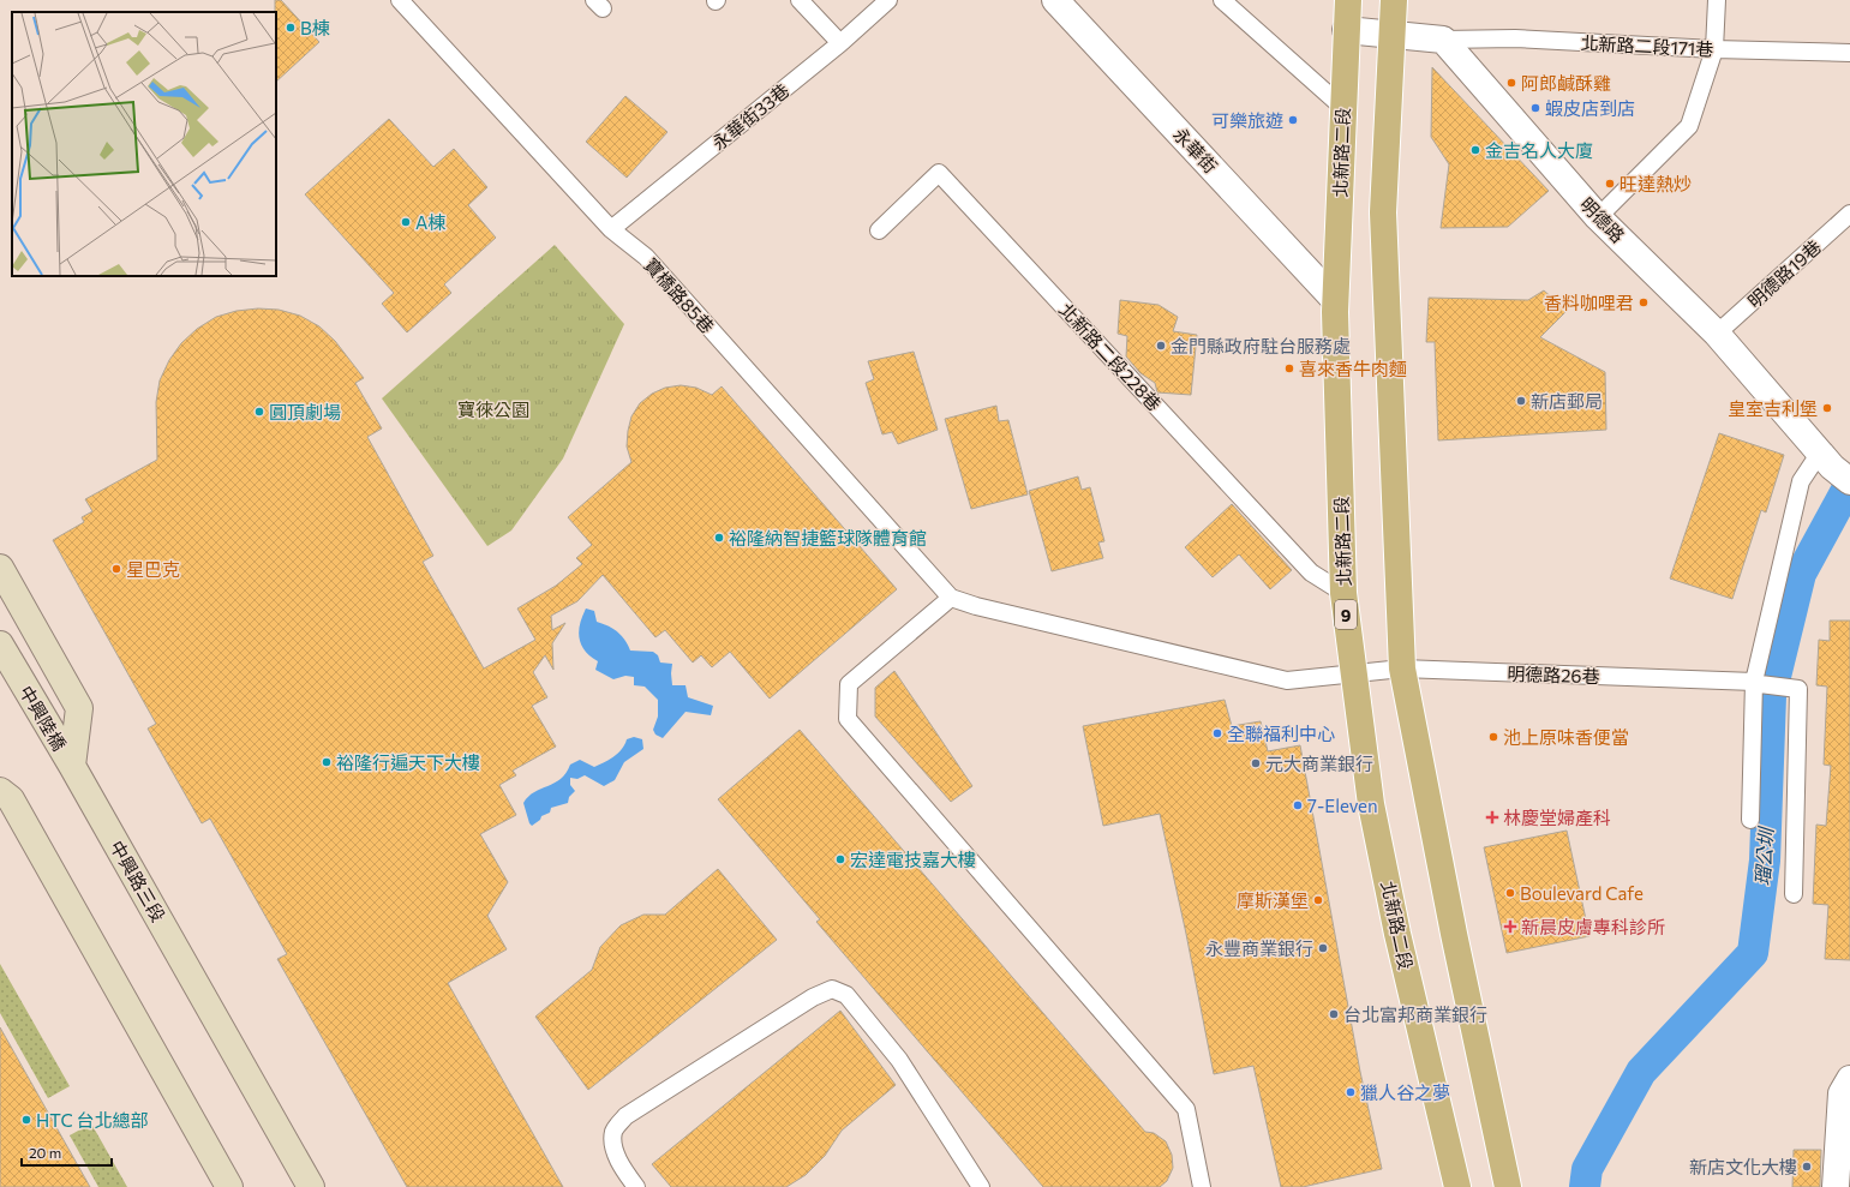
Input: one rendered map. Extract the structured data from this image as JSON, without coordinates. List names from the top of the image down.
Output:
{
  "streets": {
    "main road": ["北新路二段", "9"],
    "street": [
      "永華街",
      "明德路",
      "中興陸橋",
      "中興路三段"
    ],
    "lane": [
      "北新路二段171巷",
      "永華街33巷",
      "明德路19巷",
      "寶橋路85巷",
      "北新路二段228巷",
      "明德路26巷"
    ]
  },
  "crossings": [
    ["北新路二段171巷", "明德路"],
    ["永華街33巷", "寶橋路85巷"],
    ["永華街", "北新路二段"],
    ["北新路二段", "北新路二段228巷"],
    ["北新路二段", "明德路26巷"],
    ["明德路", "明德路19巷"],
    ["寶橋路85巷", "明德路26巷"],
    ["中興陸橋", "中興路三段"]
  ],
  "water": ["瑠公圳"],
  "parks": ["寶徠公園"],
  "places": {
    "other": [
      "B棟",
      "阿郎鹹酥雞",
      "蝦皮店到店",
      "可樂旅遊",
      "金吉名人大廈",
      "旺達熱炒",
      "A棟",
      "香料咖哩君",
      "金門縣政府駐台服務處",
      "喜來香牛肉麵",
      "新店郵局",
      "皇室吉利堡",
      "圓頂劇場",
      "裕隆納智捷籃球隊體育館",
      "星巴克",
      "全聯福利中心",
      "池上原味香便當",
      "裕隆行遍天下大樓",
      "元大商業銀行",
      "7-Eleven",
      "宏達電技嘉大樓",
      "Boulevard Cafe",
      "摩斯漢堡",
      "永豐商業銀行",
      "台北富邦商業銀行",
      "獵人谷之夢",
      "HTC 台北總部",
      "新店文化大樓"
    ],
    "health": ["林慶堂婦產科", "新晨皮膚專科診所"]
  },
  "scale_bar": "20 m"
}
